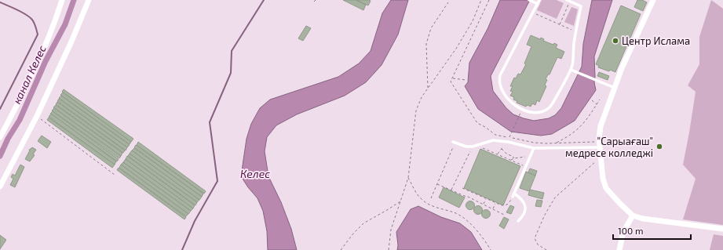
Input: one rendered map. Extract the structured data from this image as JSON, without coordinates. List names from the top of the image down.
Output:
{
  "water": ["канал Келес", "Келес"],
  "places": ["Центр Ислама", "\"Сарыағаш\" медресе колледжі"],
  "scale_bar": "100 m"
}
